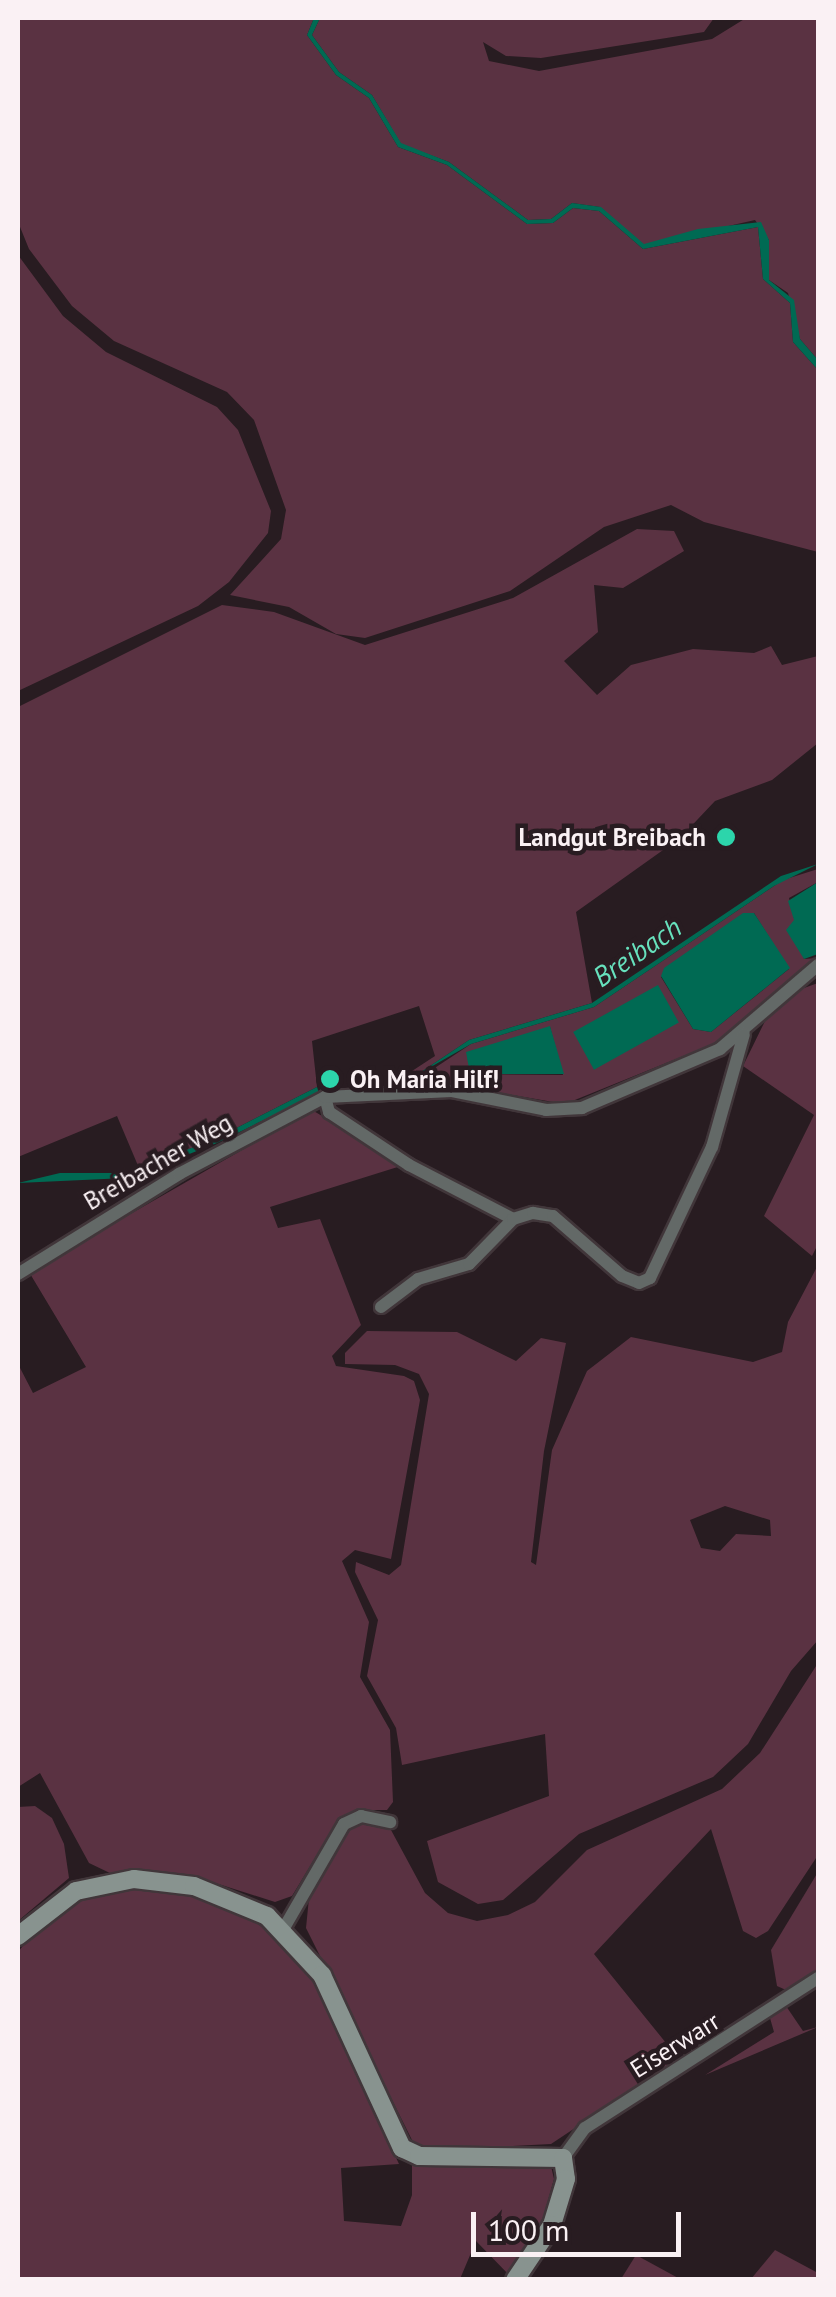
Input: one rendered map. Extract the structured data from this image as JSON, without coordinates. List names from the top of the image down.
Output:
{
  "streets": {
    "street": ["Breibacher Weg", "Eiserwarr"]
  },
  "water": ["Breibach"],
  "places": ["Landgut Breibach", "Oh Maria Hilf!"],
  "scale_bar": "100 m"
}
